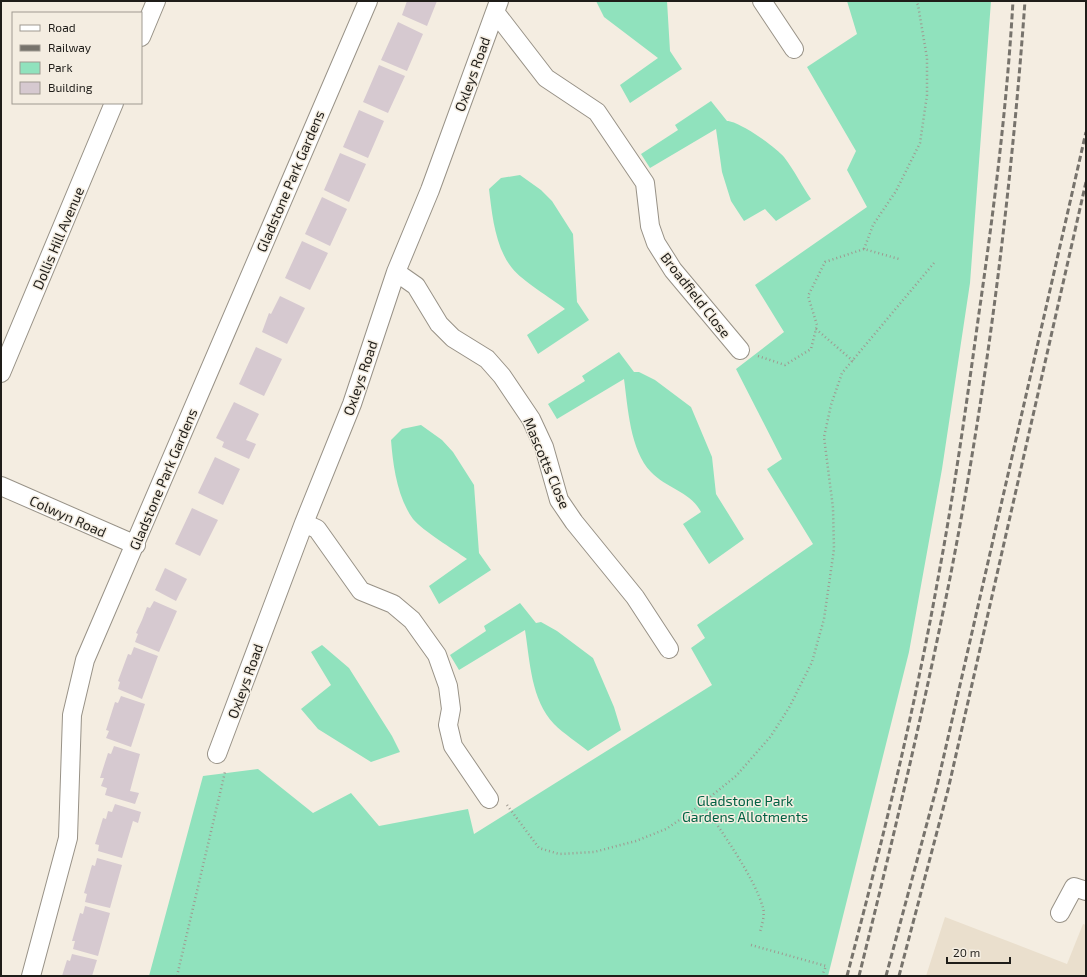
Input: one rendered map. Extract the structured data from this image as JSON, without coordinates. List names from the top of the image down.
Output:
{
  "streets": {
    "street": [
      "Oxleys Road",
      "Gladstone Park Gardens",
      "Dollis Hill Avenue",
      "Broadfield Close",
      "Mascotts Close",
      "Colwyn Road"
    ]
  },
  "crossings": [
    ["Oxleys Road", "Broadfield Close"],
    ["Oxleys Road", "Mascotts Close"],
    ["Gladstone Park Gardens", "Colwyn Road"]
  ],
  "parks": ["Gladstone Park Gardens Allotments"],
  "legend": [
    "Road",
    "Railway",
    "Park",
    "Building"
  ],
  "scale_bar": "20 m"
}
